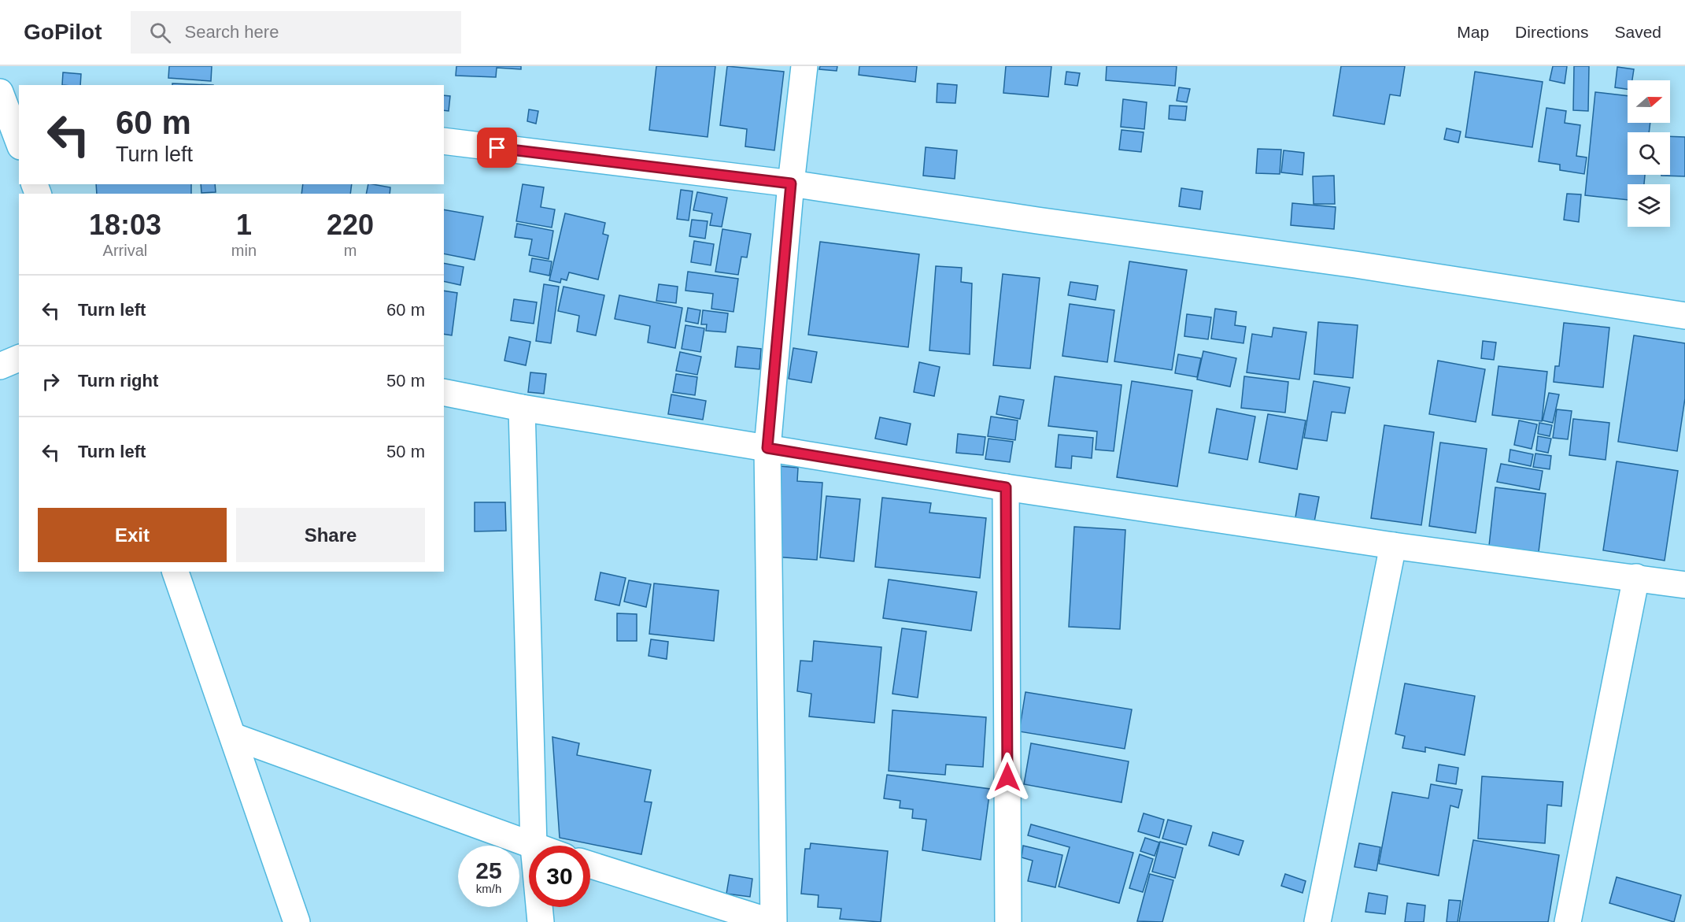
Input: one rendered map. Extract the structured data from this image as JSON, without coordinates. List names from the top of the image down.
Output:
{
  "north": "right",
  "page": {
    "header": "GoPilot",
    "search": "Search here",
    "nav": ["Map", "Directions", "Saved"],
    "turn": ["60 m", "Turn left"],
    "eta": [
      "18:03",
      "Arrival",
      "1",
      "min",
      "220",
      "m"
    ],
    "list": [
      {
        "name": "Turn left",
        "value": "60 m"
      },
      {
        "name": "Turn right",
        "value": "50 m"
      },
      {
        "name": "Turn left",
        "value": "50 m"
      }
    ],
    "buttons": ["Exit", "Share"],
    "speed": "25 km/h",
    "limit": "30"
  }
}
